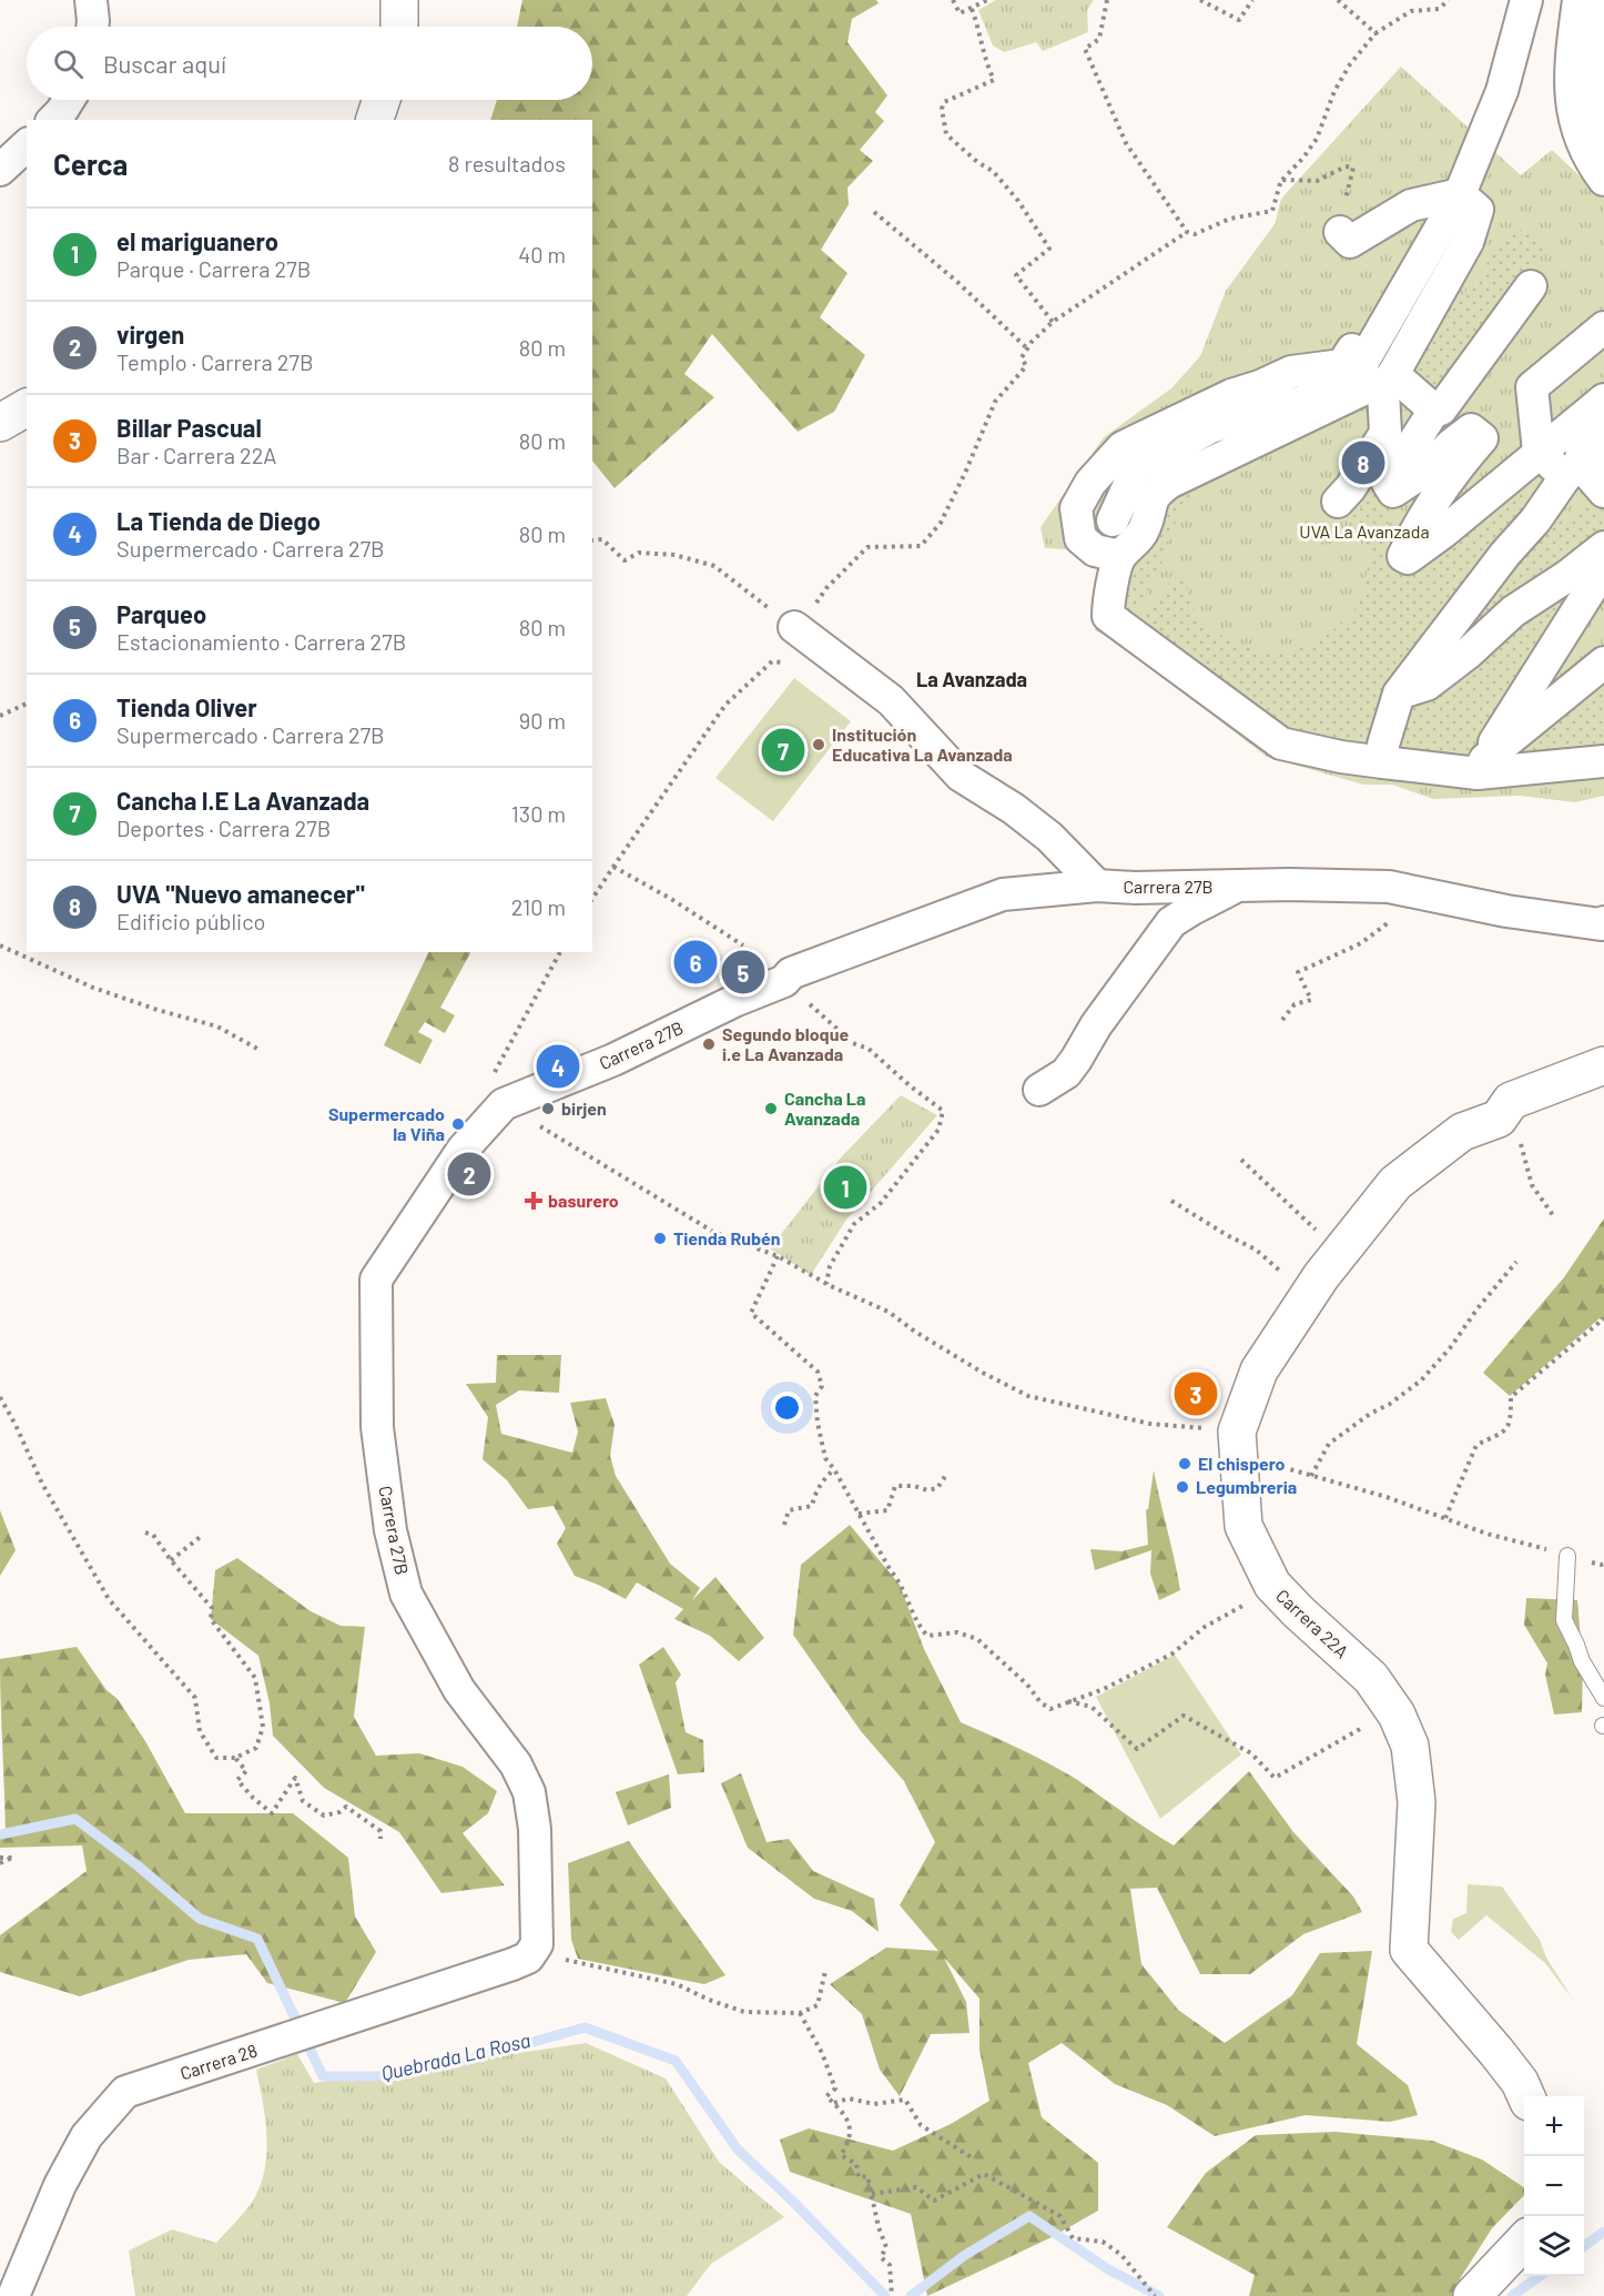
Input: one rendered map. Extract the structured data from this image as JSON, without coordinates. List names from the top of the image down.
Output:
{
  "streets": {
    "street": ["Carrera 27B", "Carrera 22A", "Carrera 28"]
  },
  "crossings": [
    ["Carrera 27B", "Carrera 28"]
  ],
  "districts": ["La Avanzada"],
  "water": ["Quebrada La Rosa"],
  "parks": ["UVA La Avanzada"],
  "places": {
    "other": [
      "Institución Educativa La Avanzada",
      "Segundo bloque i.e La Avanzada",
      "birjen",
      "Cancha La Avanzada",
      "Supermercado la Viña",
      "Tienda Rubén",
      "El chispero",
      "Legumbreria"
    ],
    "health": ["basurero"]
  },
  "page": {
    "search": "Buscar aquí",
    "heading": ["Cerca", "8 resultados"],
    "list": [
      {
        "mark": "1",
        "name": "el mariguanero",
        "note": "Parque · Carrera 27B",
        "value": "40 m"
      },
      {
        "mark": "2",
        "name": "virgen",
        "note": "Templo · Carrera 27B",
        "value": "80 m"
      },
      {
        "mark": "3",
        "name": "Billar Pascual",
        "note": "Bar · Carrera 22A",
        "value": "80 m"
      },
      {
        "mark": "4",
        "name": "La Tienda de Diego",
        "note": "Supermercado · Carrera 27B",
        "value": "80 m"
      },
      {
        "mark": "5",
        "name": "Parqueo",
        "note": "Estacionamiento · Carrera 27B",
        "value": "80 m"
      },
      {
        "mark": "6",
        "name": "Tienda Oliver",
        "note": "Supermercado · Carrera 27B",
        "value": "90 m"
      },
      {
        "mark": "7",
        "name": "Cancha I.E La Avanzada",
        "note": "Deportes · Carrera 27B",
        "value": "130 m"
      },
      {
        "mark": "8",
        "name": "UVA \"Nuevo amanecer\"",
        "note": "Edificio público",
        "value": "210 m"
      }
    ],
    "pins": [
      "8",
      "7",
      "6",
      "5",
      "4",
      "2",
      "1",
      "3"
    ],
    "map_buttons": ["+", "−"]
  }
}
